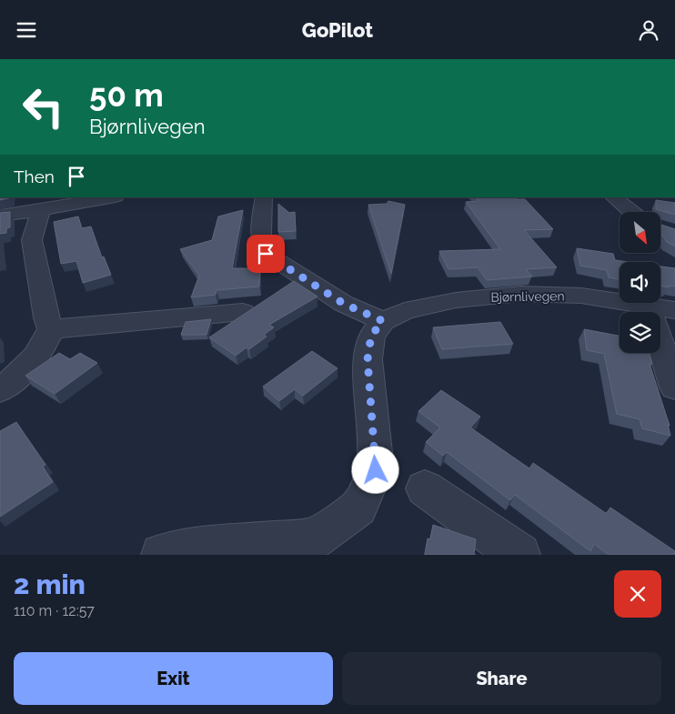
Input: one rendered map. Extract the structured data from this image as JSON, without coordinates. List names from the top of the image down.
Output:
{
  "streets": {
    "street": ["Bjørnlivegen"]
  },
  "north": "bottom right",
  "page": {
    "header": "GoPilot",
    "turn": ["50 m", "Bjørnlivegen"],
    "then": "Then",
    "heading": ["2 min", "110 m · 12:57"],
    "buttons": ["Exit", "Share"]
  }
}
